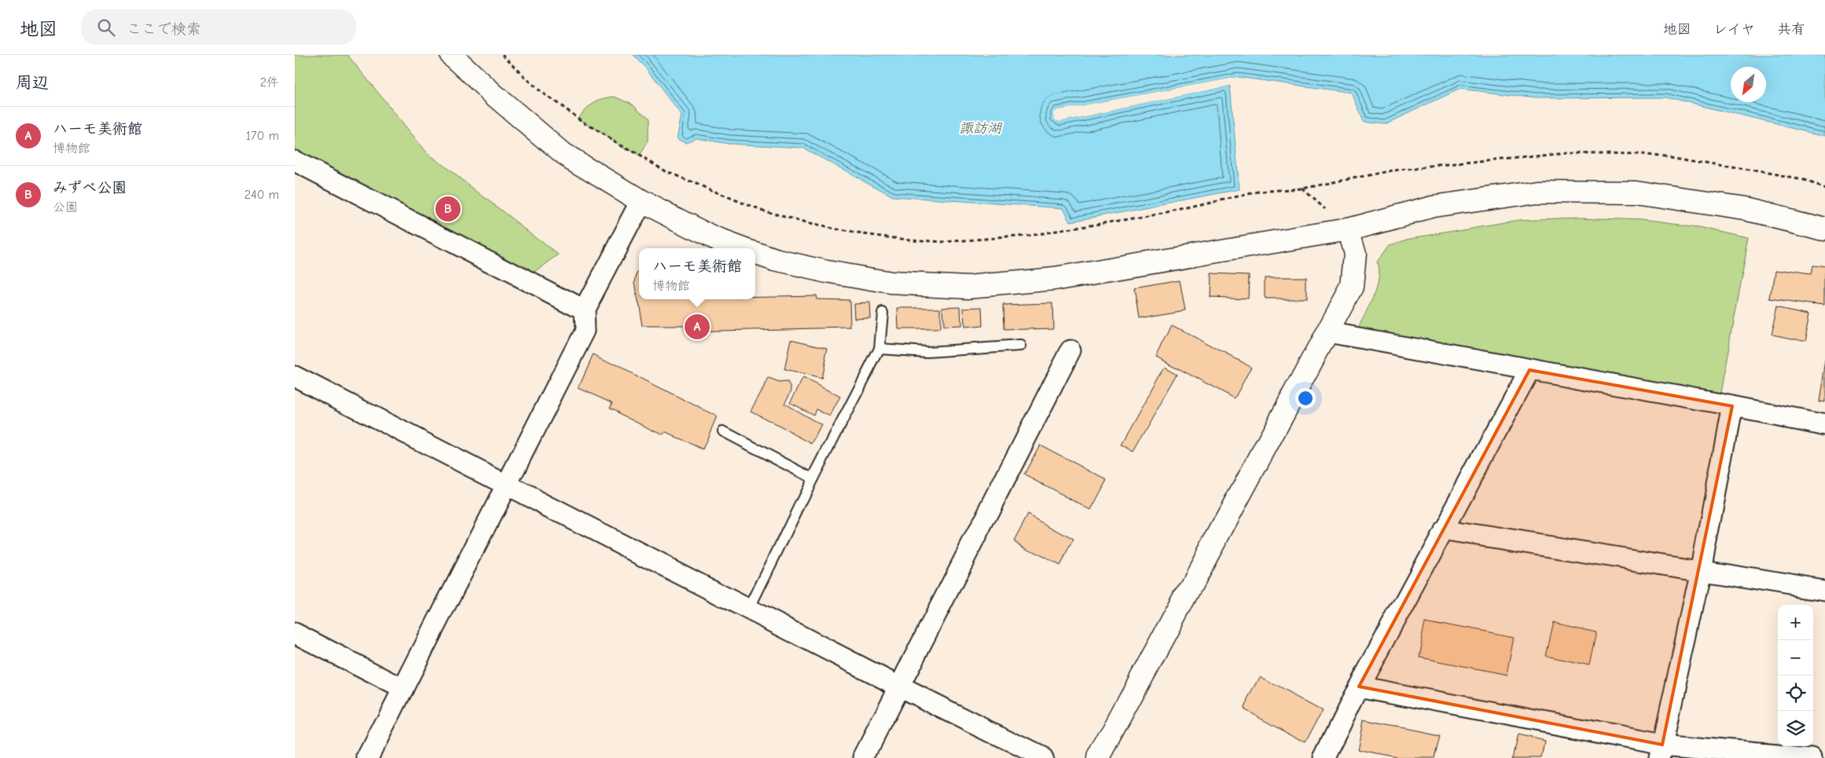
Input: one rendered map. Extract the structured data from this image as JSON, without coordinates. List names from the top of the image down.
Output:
{
  "water": ["諏訪湖"],
  "north": "bottom left",
  "page": {
    "header": "地図",
    "search": "ここで検索",
    "nav": ["地図", "レイヤ", "共有"],
    "heading": ["周辺", "2件"],
    "list": [
      {
        "mark": "A",
        "name": "ハーモ美術館",
        "note": "博物館",
        "value": "170 m"
      },
      {
        "mark": "B",
        "name": "みずべ公園",
        "note": "公園",
        "value": "240 m"
      }
    ],
    "pins": ["B", "A"],
    "popup": ["ハーモ美術館", "博物館"],
    "map_buttons": ["+", "−"]
  }
}
